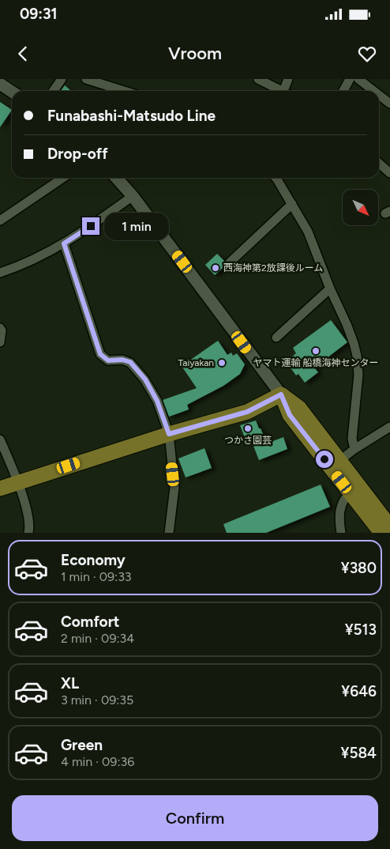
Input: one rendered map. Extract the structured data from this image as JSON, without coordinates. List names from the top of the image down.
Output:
{
  "places": [
    "西海神第2放課後ルーム",
    "ヤマト運輸 船橋海神センター",
    "Taiyakan",
    "つかさ園芸"
  ],
  "north": "bottom right",
  "page": {
    "status": "09:31",
    "header": "Vroom",
    "banner": ["Funabashi-Matsudo Line", "Drop-off"],
    "bubble": "1 min",
    "list": [
      {
        "name": "Economy",
        "note": "1 min · 09:33",
        "value": "¥380"
      },
      {
        "name": "Comfort",
        "note": "2 min · 09:34",
        "value": "¥513"
      },
      {
        "name": "XL",
        "note": "3 min · 09:35",
        "value": "¥646"
      },
      {
        "name": "Green",
        "note": "4 min · 09:36",
        "value": "¥584"
      }
    ],
    "buttons": "Confirm"
  }
}
